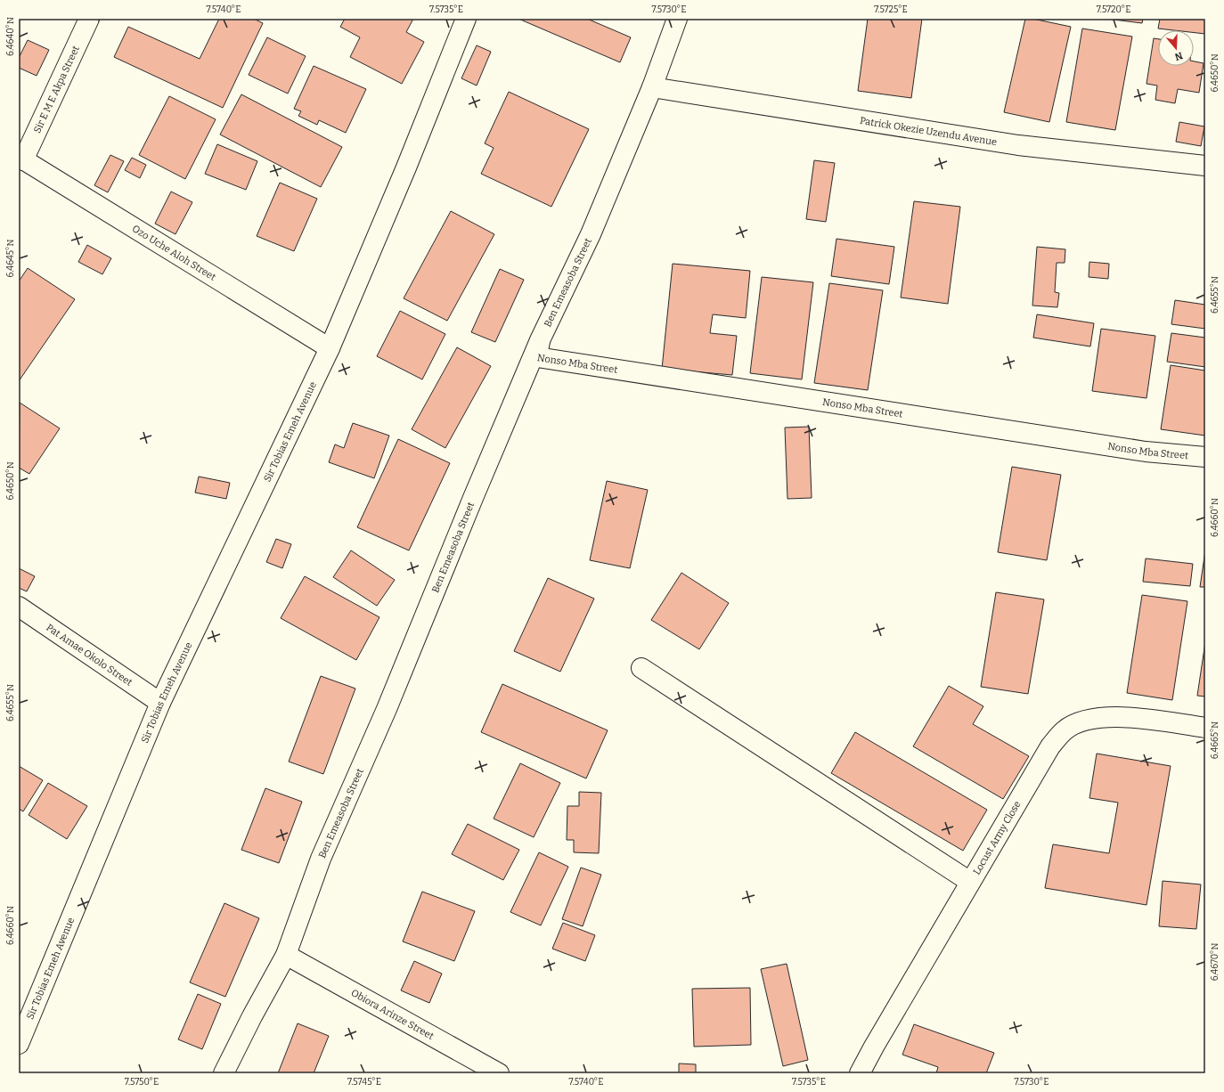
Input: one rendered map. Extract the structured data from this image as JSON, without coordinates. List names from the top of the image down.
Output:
{
  "streets": {
    "street": [
      "Sir E M E Akpa Street",
      "Patrick Okezie Uzendu Avenue",
      "Ozo Uche Aloh Street",
      "Ben Emeasoba Street",
      "Nonso Mba Street",
      "Sir Tobias Emeh Avenue",
      "Pat Amae Okolo Street",
      "Locust Army Close",
      "Obiora Arinze Street"
    ]
  },
  "crossings": [
    ["Sir E M E Akpa Street", "Ozo Uche Aloh Street"],
    ["Patrick Okezie Uzendu Avenue", "Ben Emeasoba Street"],
    ["Ozo Uche Aloh Street", "Sir Tobias Emeh Avenue"],
    ["Ben Emeasoba Street", "Nonso Mba Street"],
    ["Ben Emeasoba Street", "Obiora Arinze Street"],
    ["Sir Tobias Emeh Avenue", "Pat Amae Okolo Street"]
  ],
  "north": "bottom",
  "coordinates": [
    "7.5740°E",
    "7.5735°E",
    "7.5730°E",
    "7.5725°E",
    "7.5720°E",
    "6.4640°N",
    "6.4650°N",
    "6.4645°N",
    "6.4655°N",
    "6.4660°N",
    "6.4665°N",
    "6.4670°N",
    "7.5750°E",
    "7.5745°E"
  ]
}
